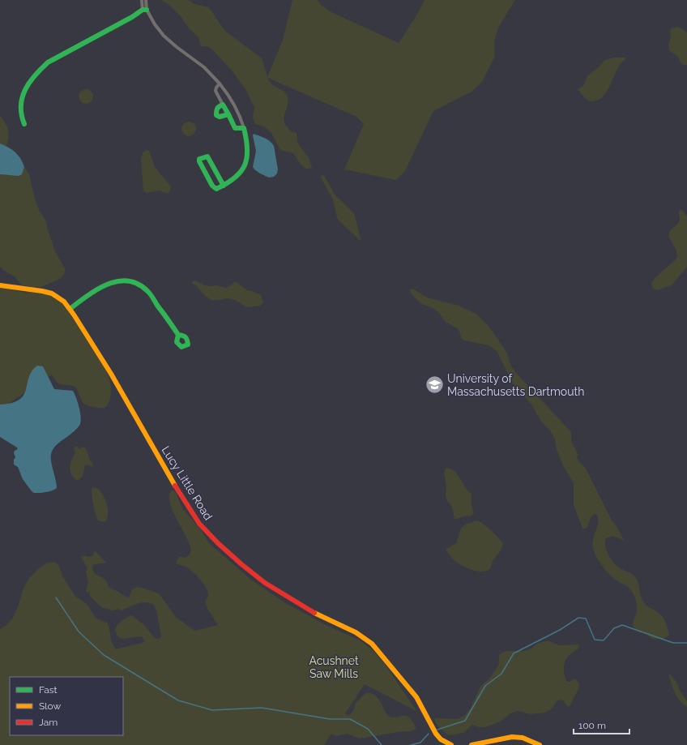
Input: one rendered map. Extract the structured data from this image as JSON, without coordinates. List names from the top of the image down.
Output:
{
  "streets": {
    "street": ["Lucy Little Road"]
  },
  "parks": ["Acushnet Saw Mills"],
  "places": {
    "school or university": ["University of Massachusetts Dartmouth"]
  },
  "legend": ["Fast", "Slow", "Jam"],
  "scale_bar": "100 m"
}
